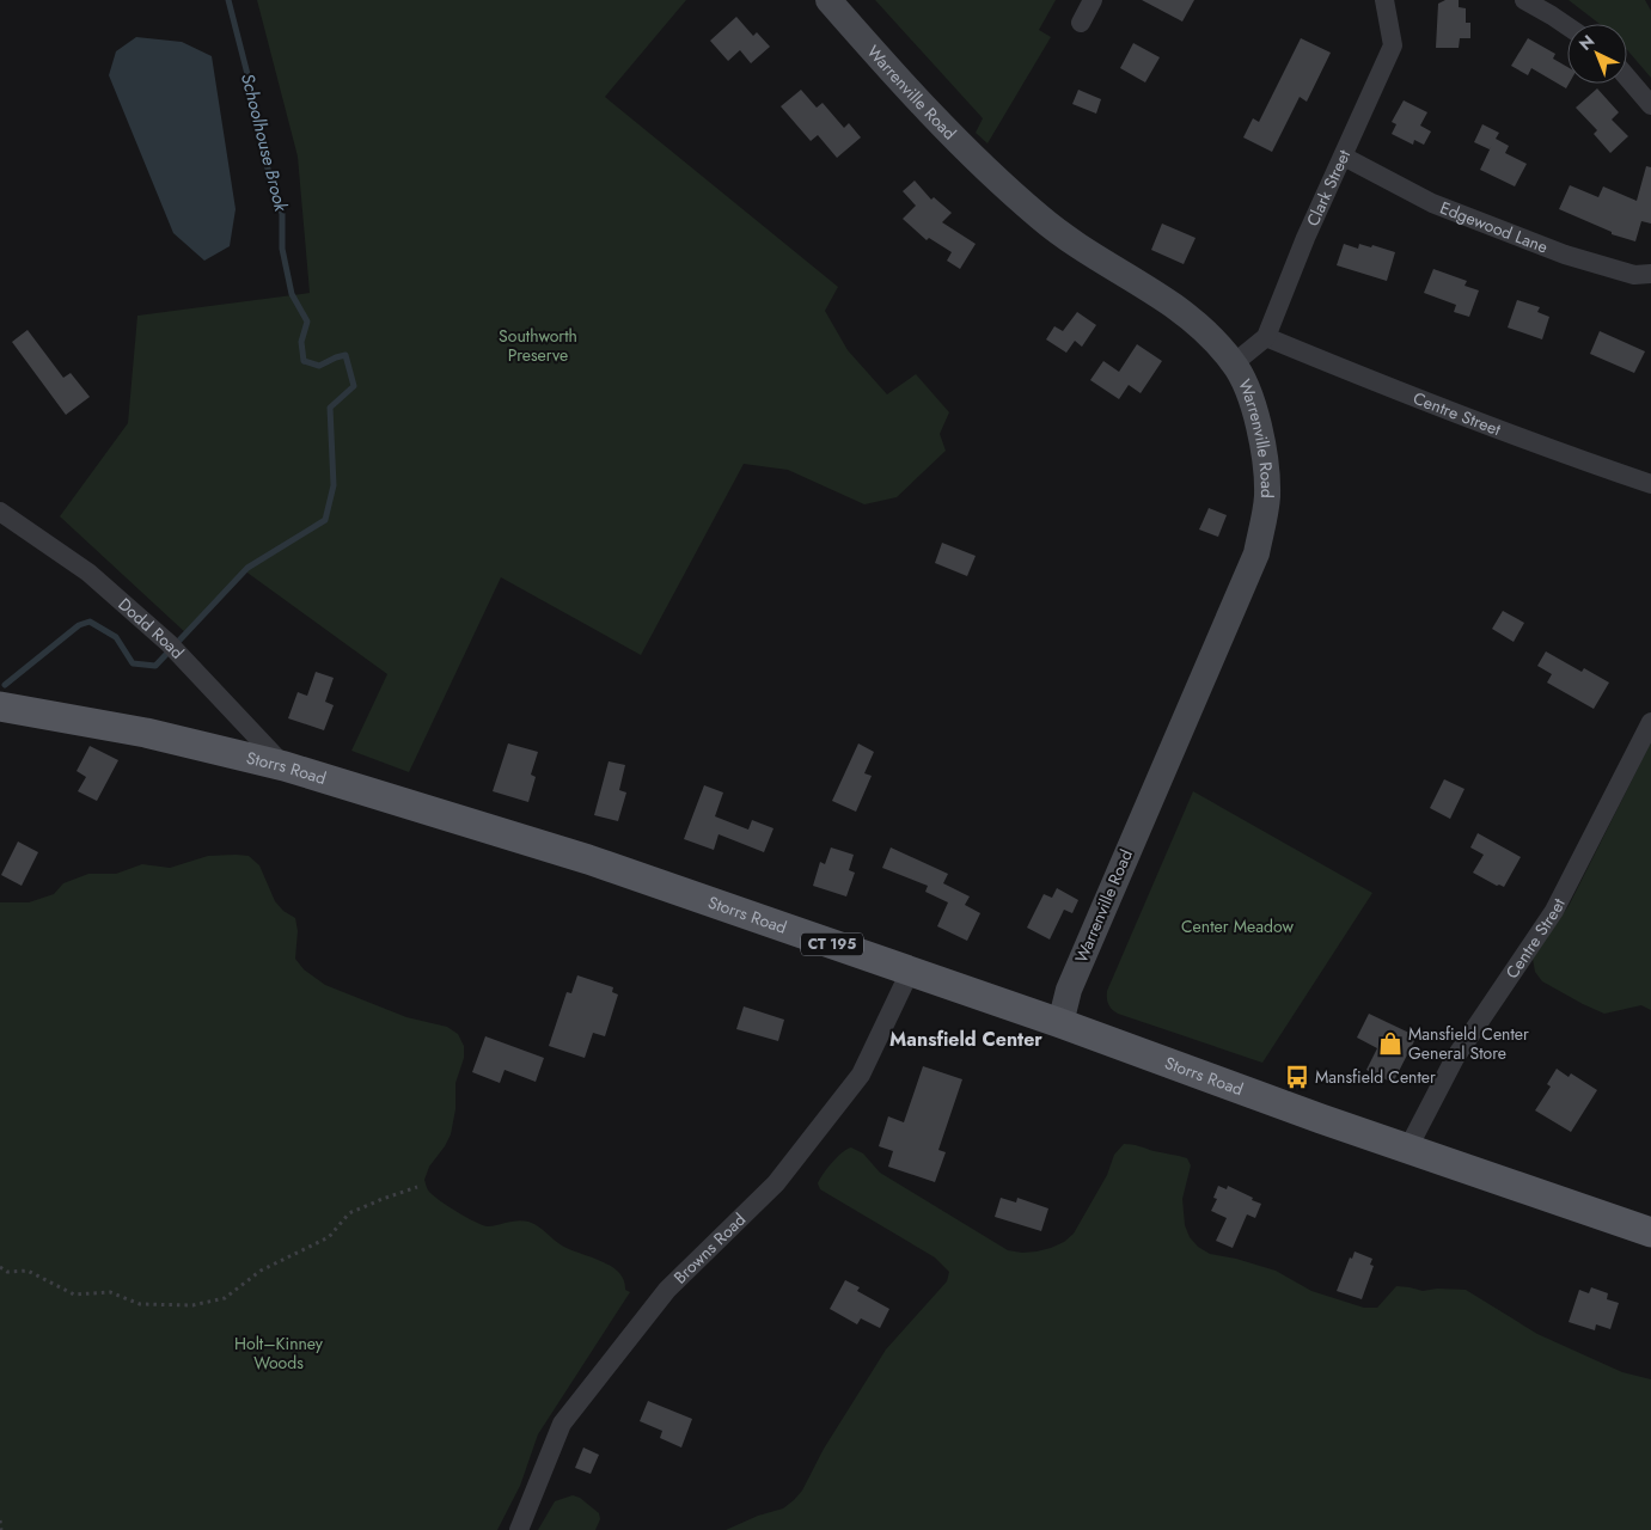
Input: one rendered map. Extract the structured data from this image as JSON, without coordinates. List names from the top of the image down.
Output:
{
  "streets": {
    "main road": ["Warrenville Road", "Storrs Road", "CT 195"],
    "street": [
      "Clark Street",
      "Edgewood Lane",
      "Centre Street",
      "Dodd Road",
      "Browns Road"
    ]
  },
  "crossings": [
    ["Warrenville Road", "Clark Street"],
    ["Warrenville Road", "Storrs Road"],
    ["Clark Street", "Edgewood Lane"],
    ["Clark Street", "Centre Street"],
    ["Centre Street", "Storrs Road"],
    ["Dodd Road", "Storrs Road"],
    ["Storrs Road", "Browns Road"]
  ],
  "districts": ["Mansfield Center"],
  "water": ["Schoolhouse Brook"],
  "parks": ["Southworth Preserve", "Center Meadow", "Holt–Kinney Woods"],
  "places": {
    "shop": ["Mansfield Center General Store"],
    "bus stop": ["Mansfield Center"]
  },
  "north": "top left"
}
